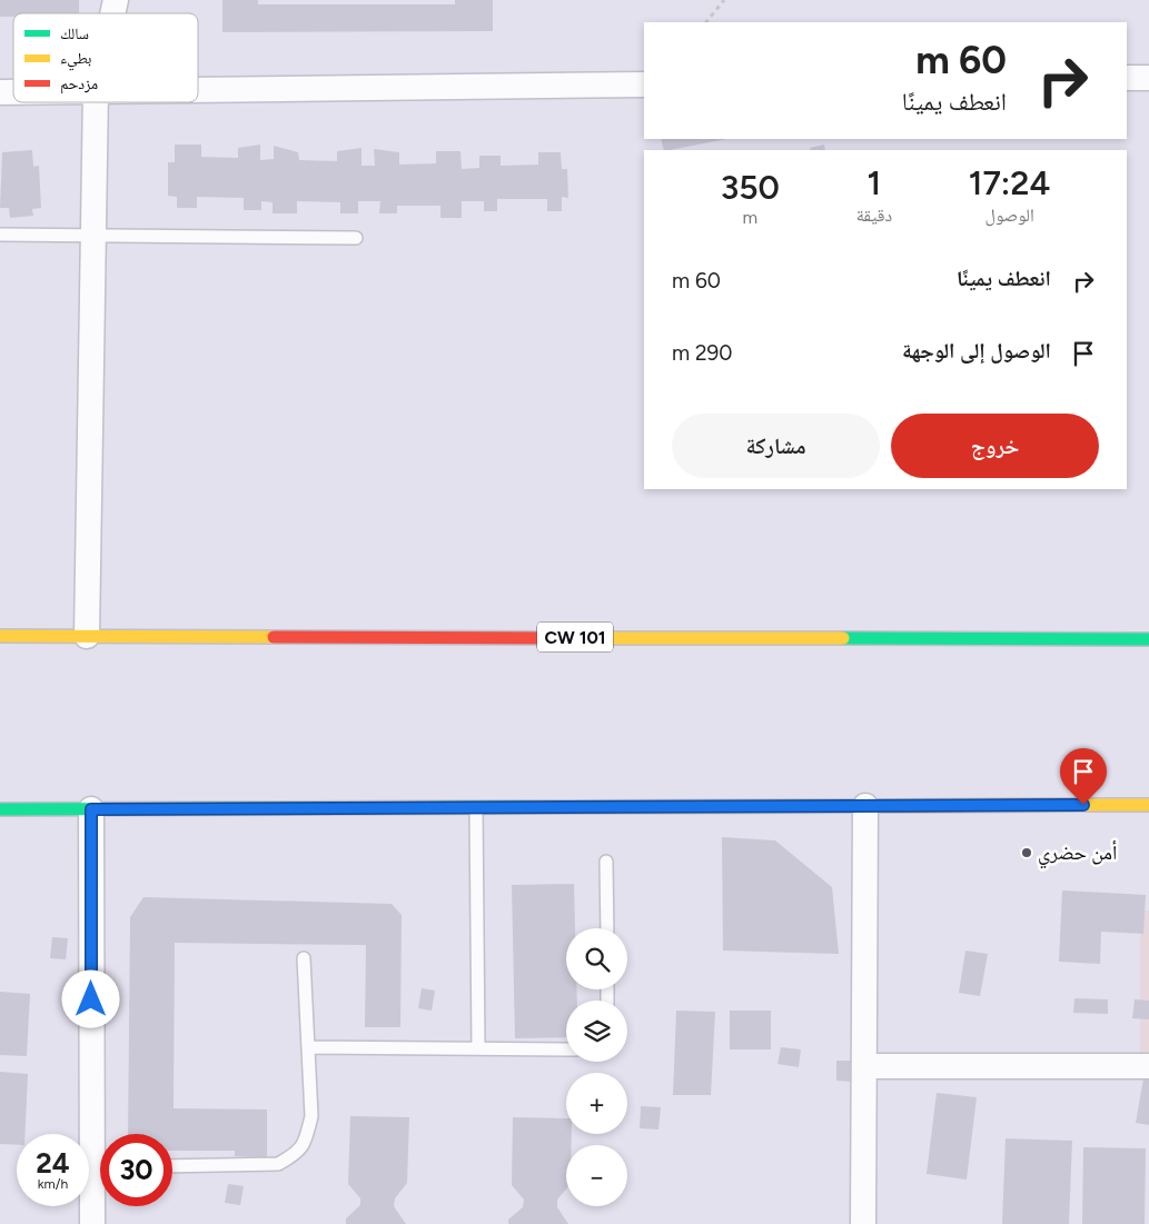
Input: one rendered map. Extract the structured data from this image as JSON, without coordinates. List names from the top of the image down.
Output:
{
  "streets": {
    "main road": ["CW 101"]
  },
  "places": ["أمن حضري"],
  "legend": ["سالك", "بطيء", "مزدحم"],
  "page": {
    "turn": ["60 m", "انعطف يمينًا"],
    "eta": [
      "17:24",
      "الوصول",
      "1",
      "دقيقة",
      "350",
      "m"
    ],
    "list": [
      {
        "name": "انعطف يمينًا",
        "value": "60 m"
      },
      {
        "name": "الوصول إلى الوجهة",
        "value": "290 m"
      }
    ],
    "buttons": ["خروج", "مشاركة"],
    "map_buttons": ["+", "−"],
    "speed": "24 km/h",
    "limit": "30"
  }
}
